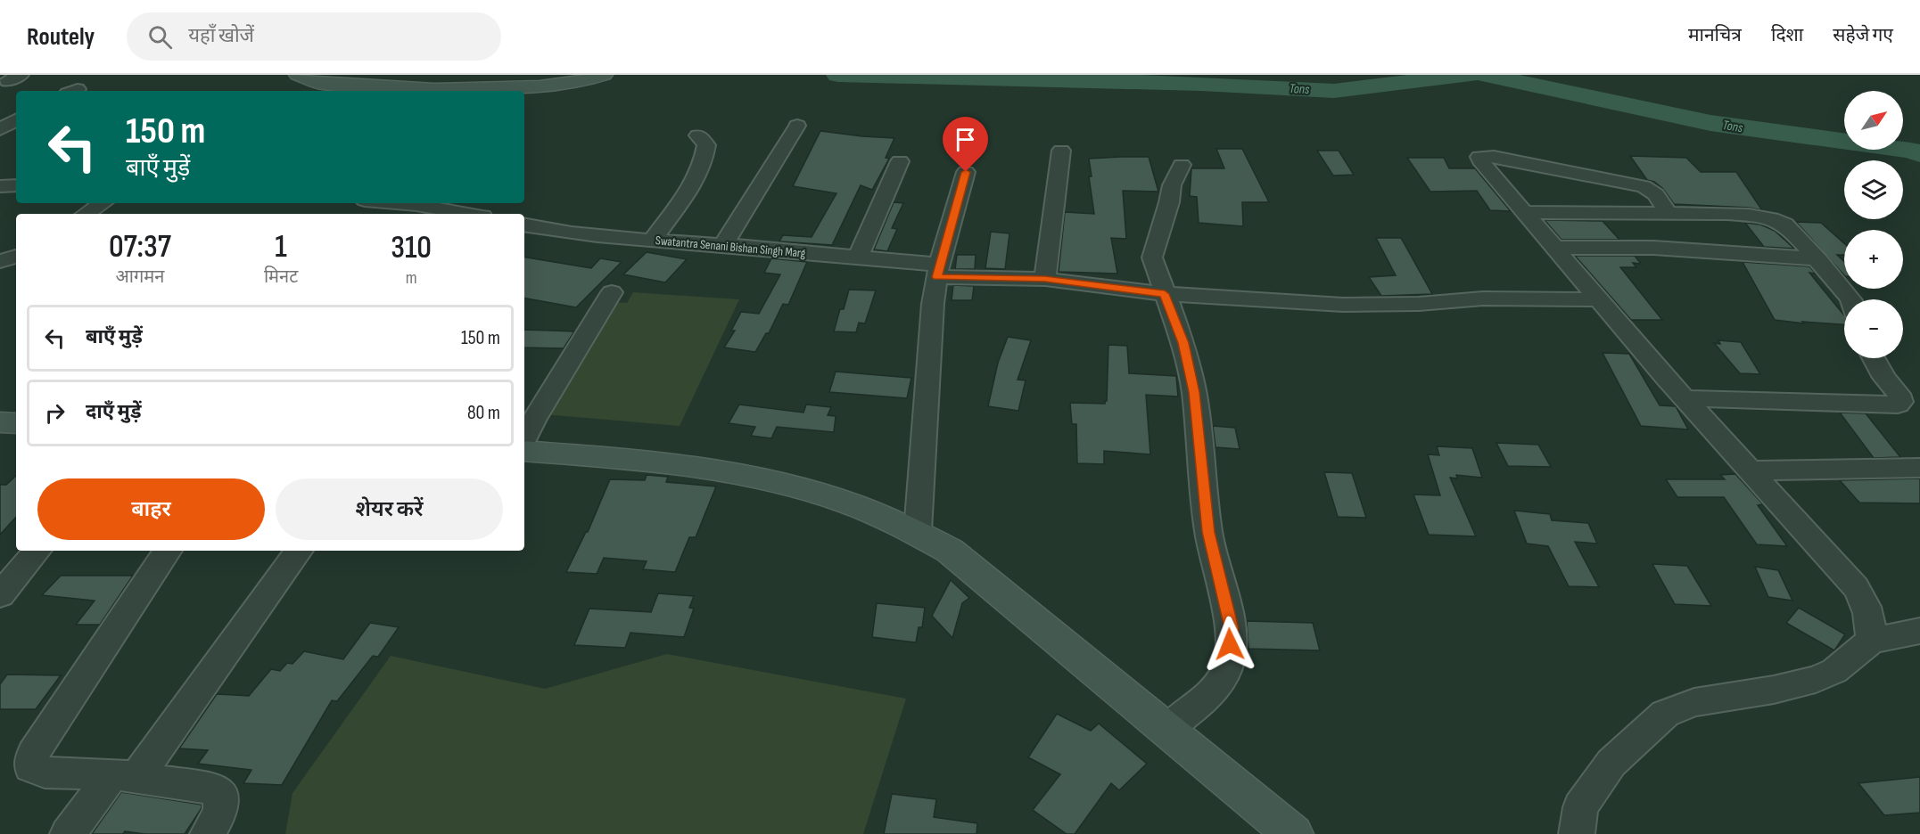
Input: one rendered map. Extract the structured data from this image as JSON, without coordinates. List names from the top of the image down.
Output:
{
  "streets": {
    "street": ["Swatantra Senani Bishan Singh Marg"]
  },
  "water": ["Tons"],
  "north": "top right",
  "page": {
    "header": "Routely",
    "search": "यहाँ खोजें",
    "nav": ["मानचित्र", "दिशा", "सहेजे गए"],
    "map_buttons": ["+", "−"],
    "turn": ["150 m", "बाएँ मुड़ें"],
    "eta": [
      "07:37",
      "आगमन",
      "1",
      "मिनट",
      "310",
      "m"
    ],
    "list": [
      {
        "name": "बाएँ मुड़ें",
        "value": "150 m"
      },
      {
        "name": "दाएँ मुड़ें",
        "value": "80 m"
      }
    ],
    "buttons": ["बाहर", "शेयर करें"]
  }
}
